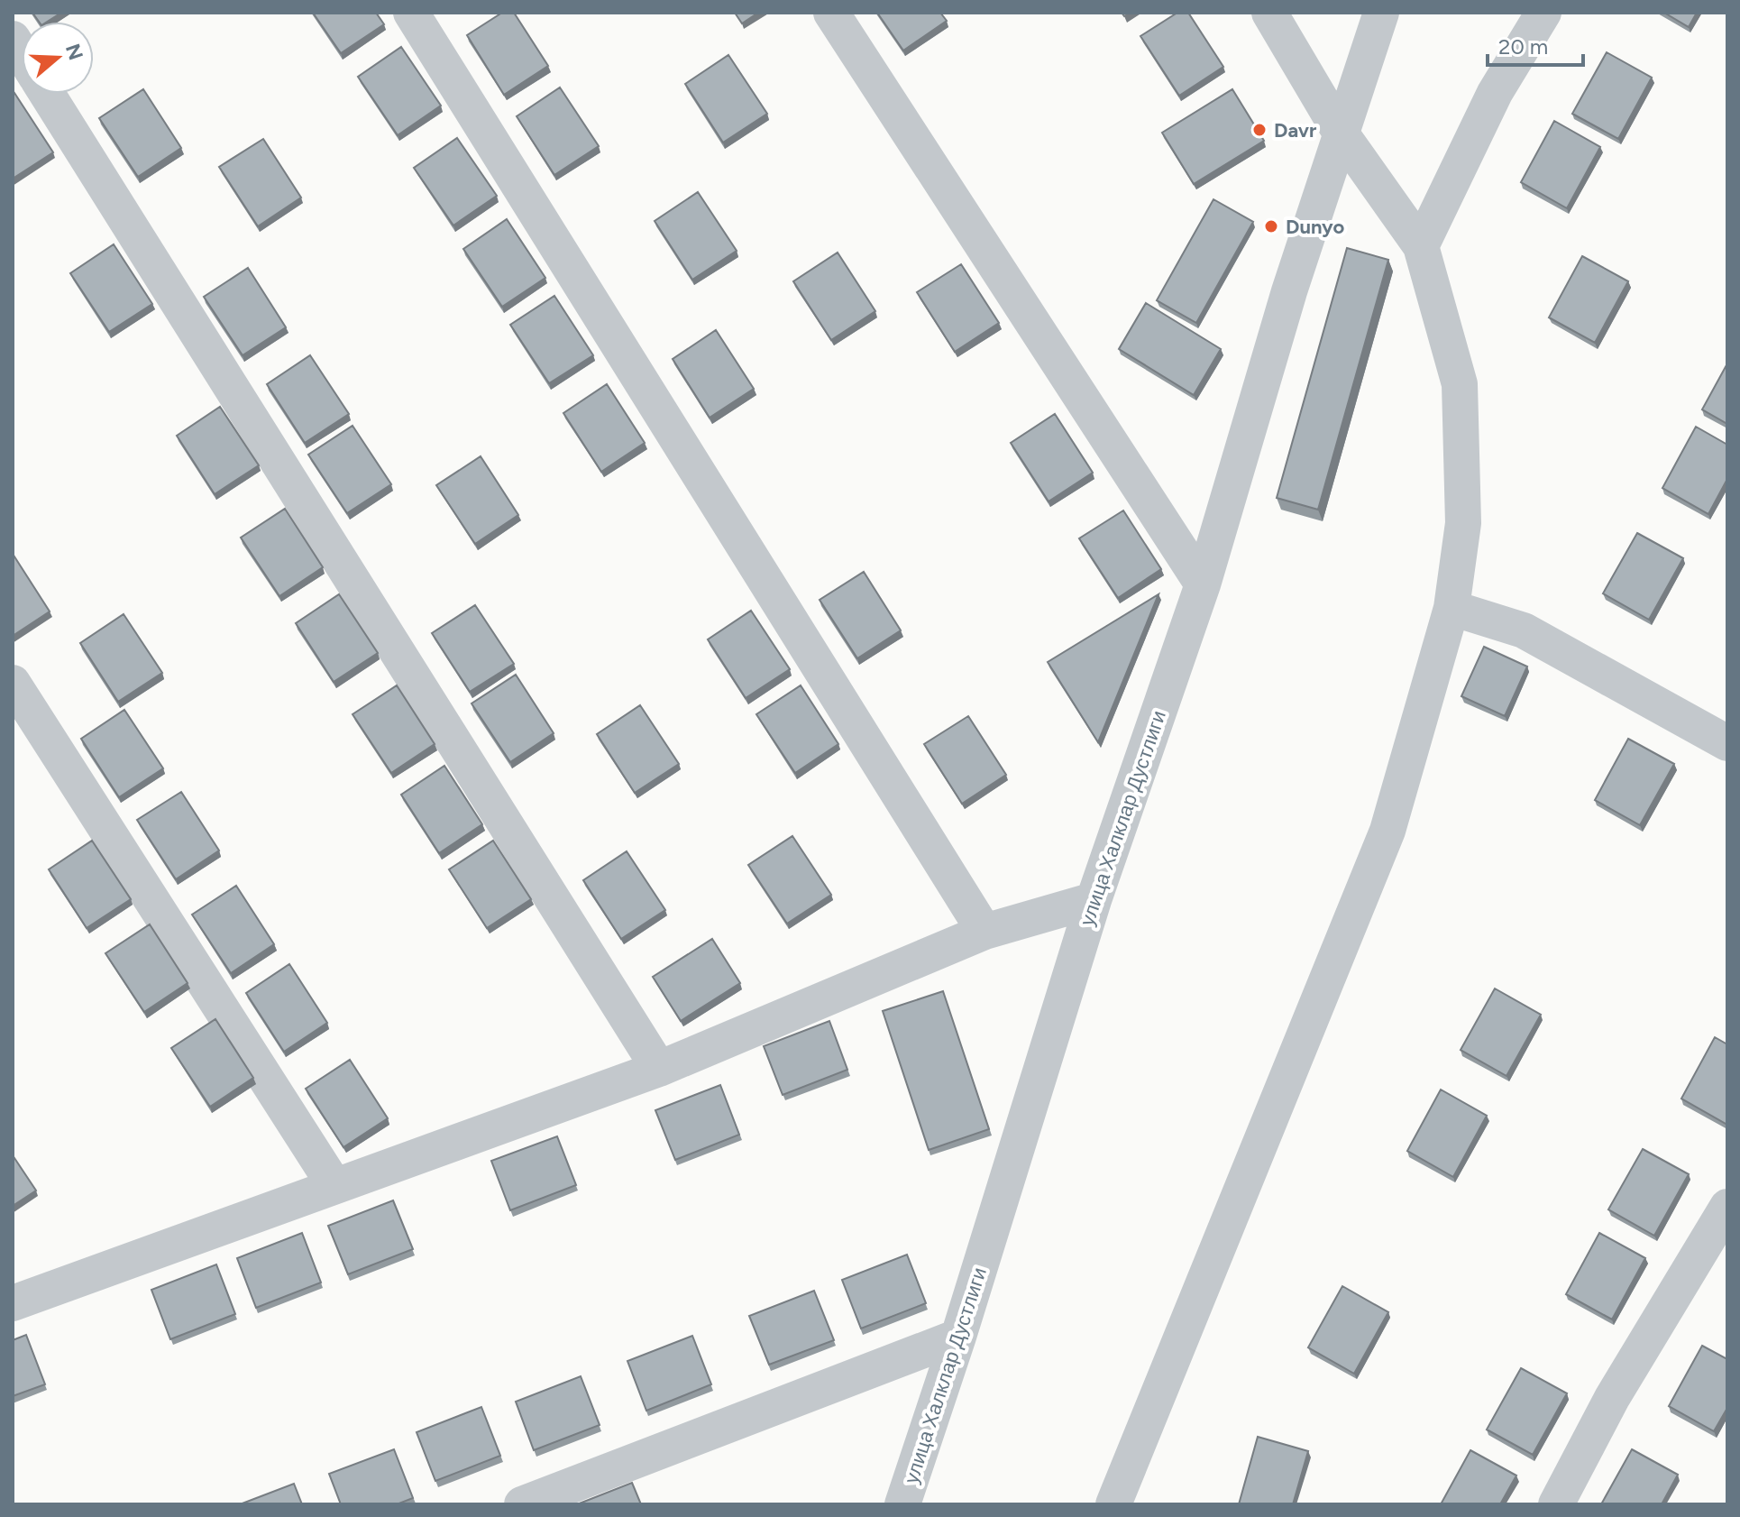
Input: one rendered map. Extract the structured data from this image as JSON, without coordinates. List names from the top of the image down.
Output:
{
  "streets": {
    "street": ["улица Халклар Дустлиги"]
  },
  "places": ["Davr", "Dunyo"],
  "scale_bar": "20 m",
  "north": "right"
}
